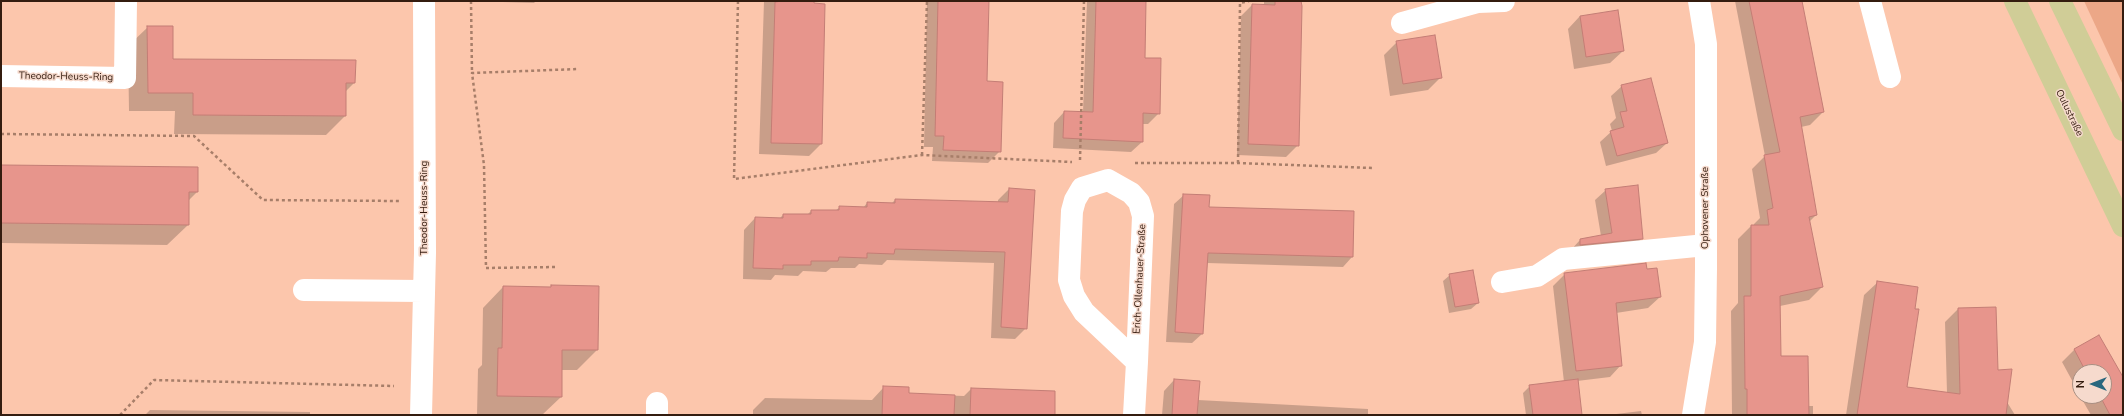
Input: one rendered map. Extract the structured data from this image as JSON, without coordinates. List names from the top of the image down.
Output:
{
  "streets": {
    "main road": ["Oulustraße"],
    "street": ["Theodor-Heuss-Ring", "Ophovener Straße", "Erich-Ollenhauer-Straße"]
  },
  "north": "left"
}
